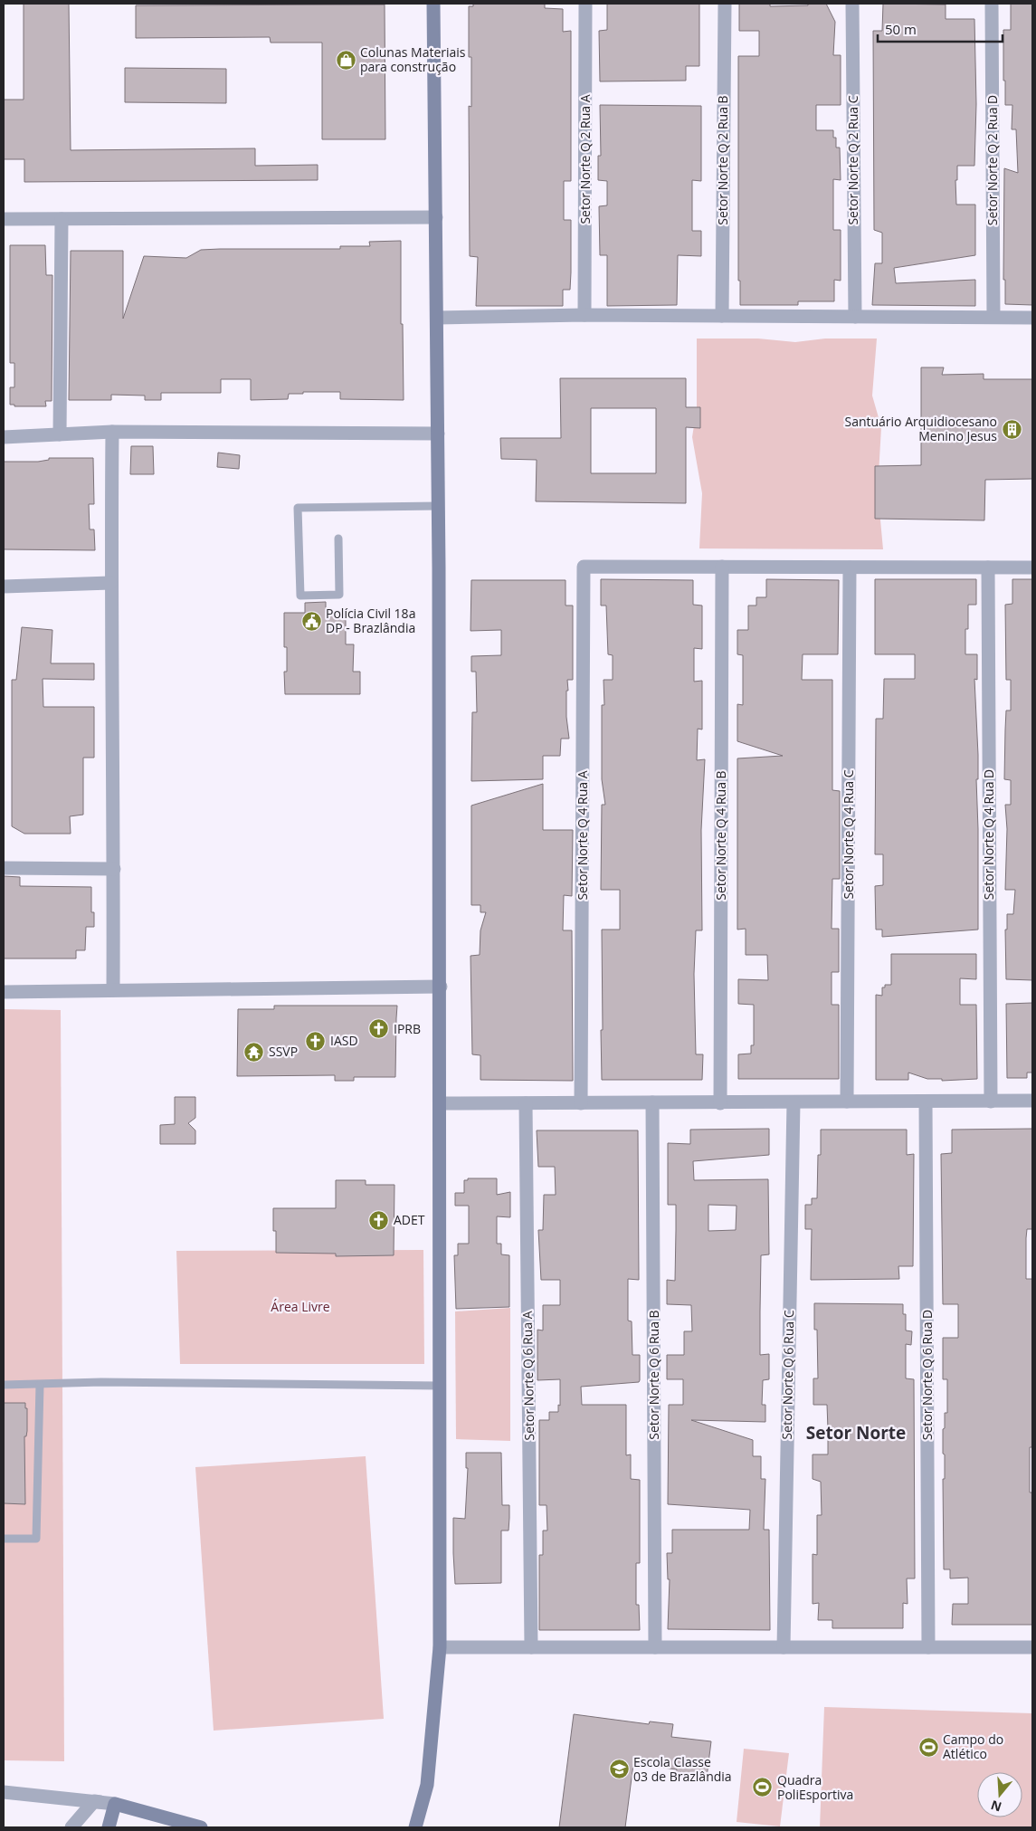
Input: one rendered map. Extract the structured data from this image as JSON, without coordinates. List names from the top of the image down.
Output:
{
  "streets": {
    "street": [
      "Setor Norte Q 2 Rua A",
      "Setor Norte Q 2 Rua B",
      "Setor Norte Q 2 Rua C",
      "Setor Norte Q 2 Rua D",
      "Setor Norte Q 4 Rua C",
      "Setor Norte Q 4 Rua D",
      "Setor Norte Q 4 Rua A",
      "Setor Norte Q 4 Rua B",
      "Setor Norte Q 6 Rua B",
      "Setor Norte Q 6 Rua C",
      "Setor Norte Q 6 Rua D",
      "Setor Norte Q 6 Rua A"
    ]
  },
  "crossings": [
    ["Setor Norte Q 4 Rua A", "Setor Norte Q 4 Rua B"]
  ],
  "districts": ["Setor Norte"],
  "parks": ["Área Livre"],
  "places": {
    "shop": ["Colunas Materiais para construção"],
    "building": ["Santuário Arquidiocesano Menino Jesus"],
    "public building": ["Polícia Civil 18a DP - Brazlândia"],
    "church": ["IPRB", "IASD", "ADET"],
    "temple": ["SSVP"],
    "sports": ["Campo do Atlético", "Quadra PoliEsportiva"],
    "school or university": ["Escola Classe 03 de Brazlândia"]
  },
  "scale_bar": "50 m",
  "north": "bottom"
}
